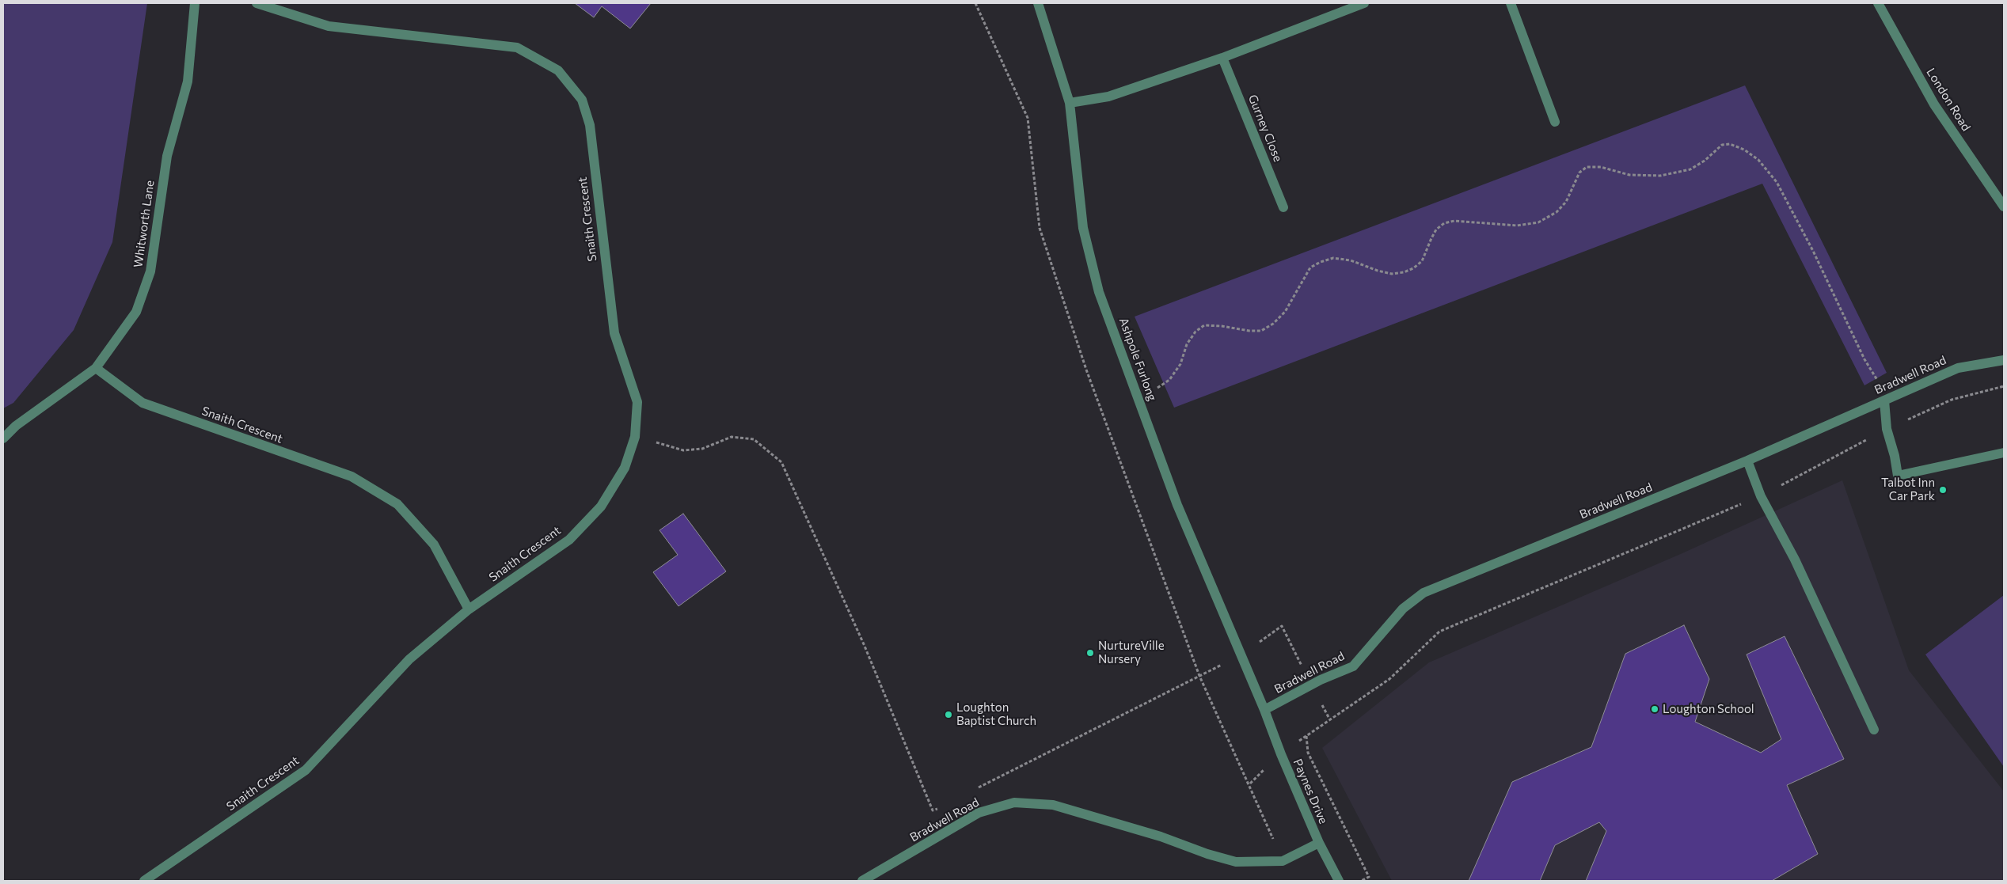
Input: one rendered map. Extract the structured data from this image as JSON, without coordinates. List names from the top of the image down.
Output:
{
  "streets": {
    "street": [
      "London Road",
      "Gurney Close",
      "Snaith Crescent",
      "Whitworth Lane",
      "Ashpole Furlong",
      "Bradwell Road",
      "Paynes Drive"
    ]
  },
  "crossings": [
    ["Snaith Crescent", "Whitworth Lane"],
    ["Ashpole Furlong", "Bradwell Road"],
    ["Ashpole Furlong", "Paynes Drive"],
    ["Bradwell Road", "Paynes Drive"]
  ],
  "places": [
    "Talbot Inn Car Park",
    "NurtureVille Nursery",
    "Loughton School",
    "Loughton Baptist Church"
  ]
}
